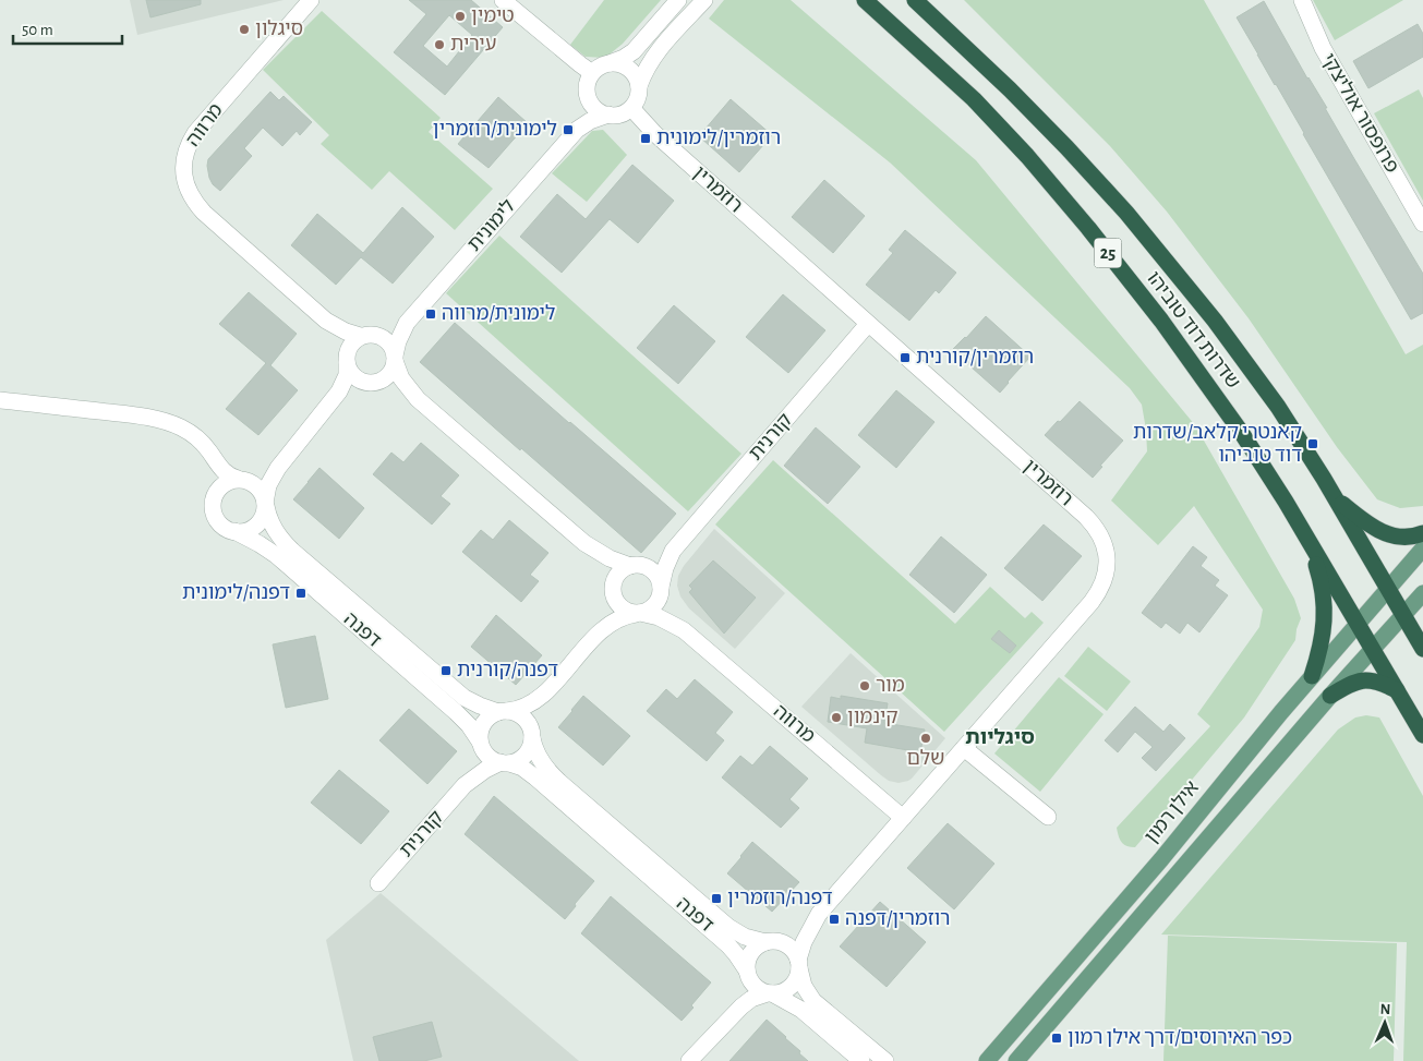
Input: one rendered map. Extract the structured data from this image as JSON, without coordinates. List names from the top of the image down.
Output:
{
  "streets": {
    "highway": ["25", "שדרות דוד טוביהו"],
    "main road": ["אילן רמון"],
    "street": [
      "פרופסור אוליצקי",
      "מרווה",
      "רוזמרין",
      "לימונית",
      "קורנית",
      "דפנה"
    ]
  },
  "crossings": [
    ["מרווה", "רוזמרין"],
    ["מרווה", "לימונית"],
    ["מרווה", "קורנית"],
    ["רוזמרין", "לימונית"],
    ["רוזמרין", "קורנית"],
    ["רוזמרין", "דפנה"],
    ["שדרות דוד טוביהו", "אילן רמון"],
    ["קורנית", "דפנה"]
  ],
  "districts": ["סיגליות"],
  "places": {
    "other": [
      "טימין",
      "סיגלון",
      "עירית",
      "מור",
      "קינמון",
      "שלם"
    ],
    "transit": [
      "לימונית/רוזמרין",
      "רוזמרין/לימונית",
      "לימונית/מרווה",
      "רוזמרין/קורנית",
      "קאנטרי קלאב/שדרות דוד טוביהו",
      "דפנה/לימונית",
      "דפנה/קורנית",
      "דפנה/רוזמרין",
      "רוזמרין/דפנה",
      "כפר האירוסים/דרך אילן רמון"
    ]
  },
  "scale_bar": "50 m",
  "north": "top"
}
